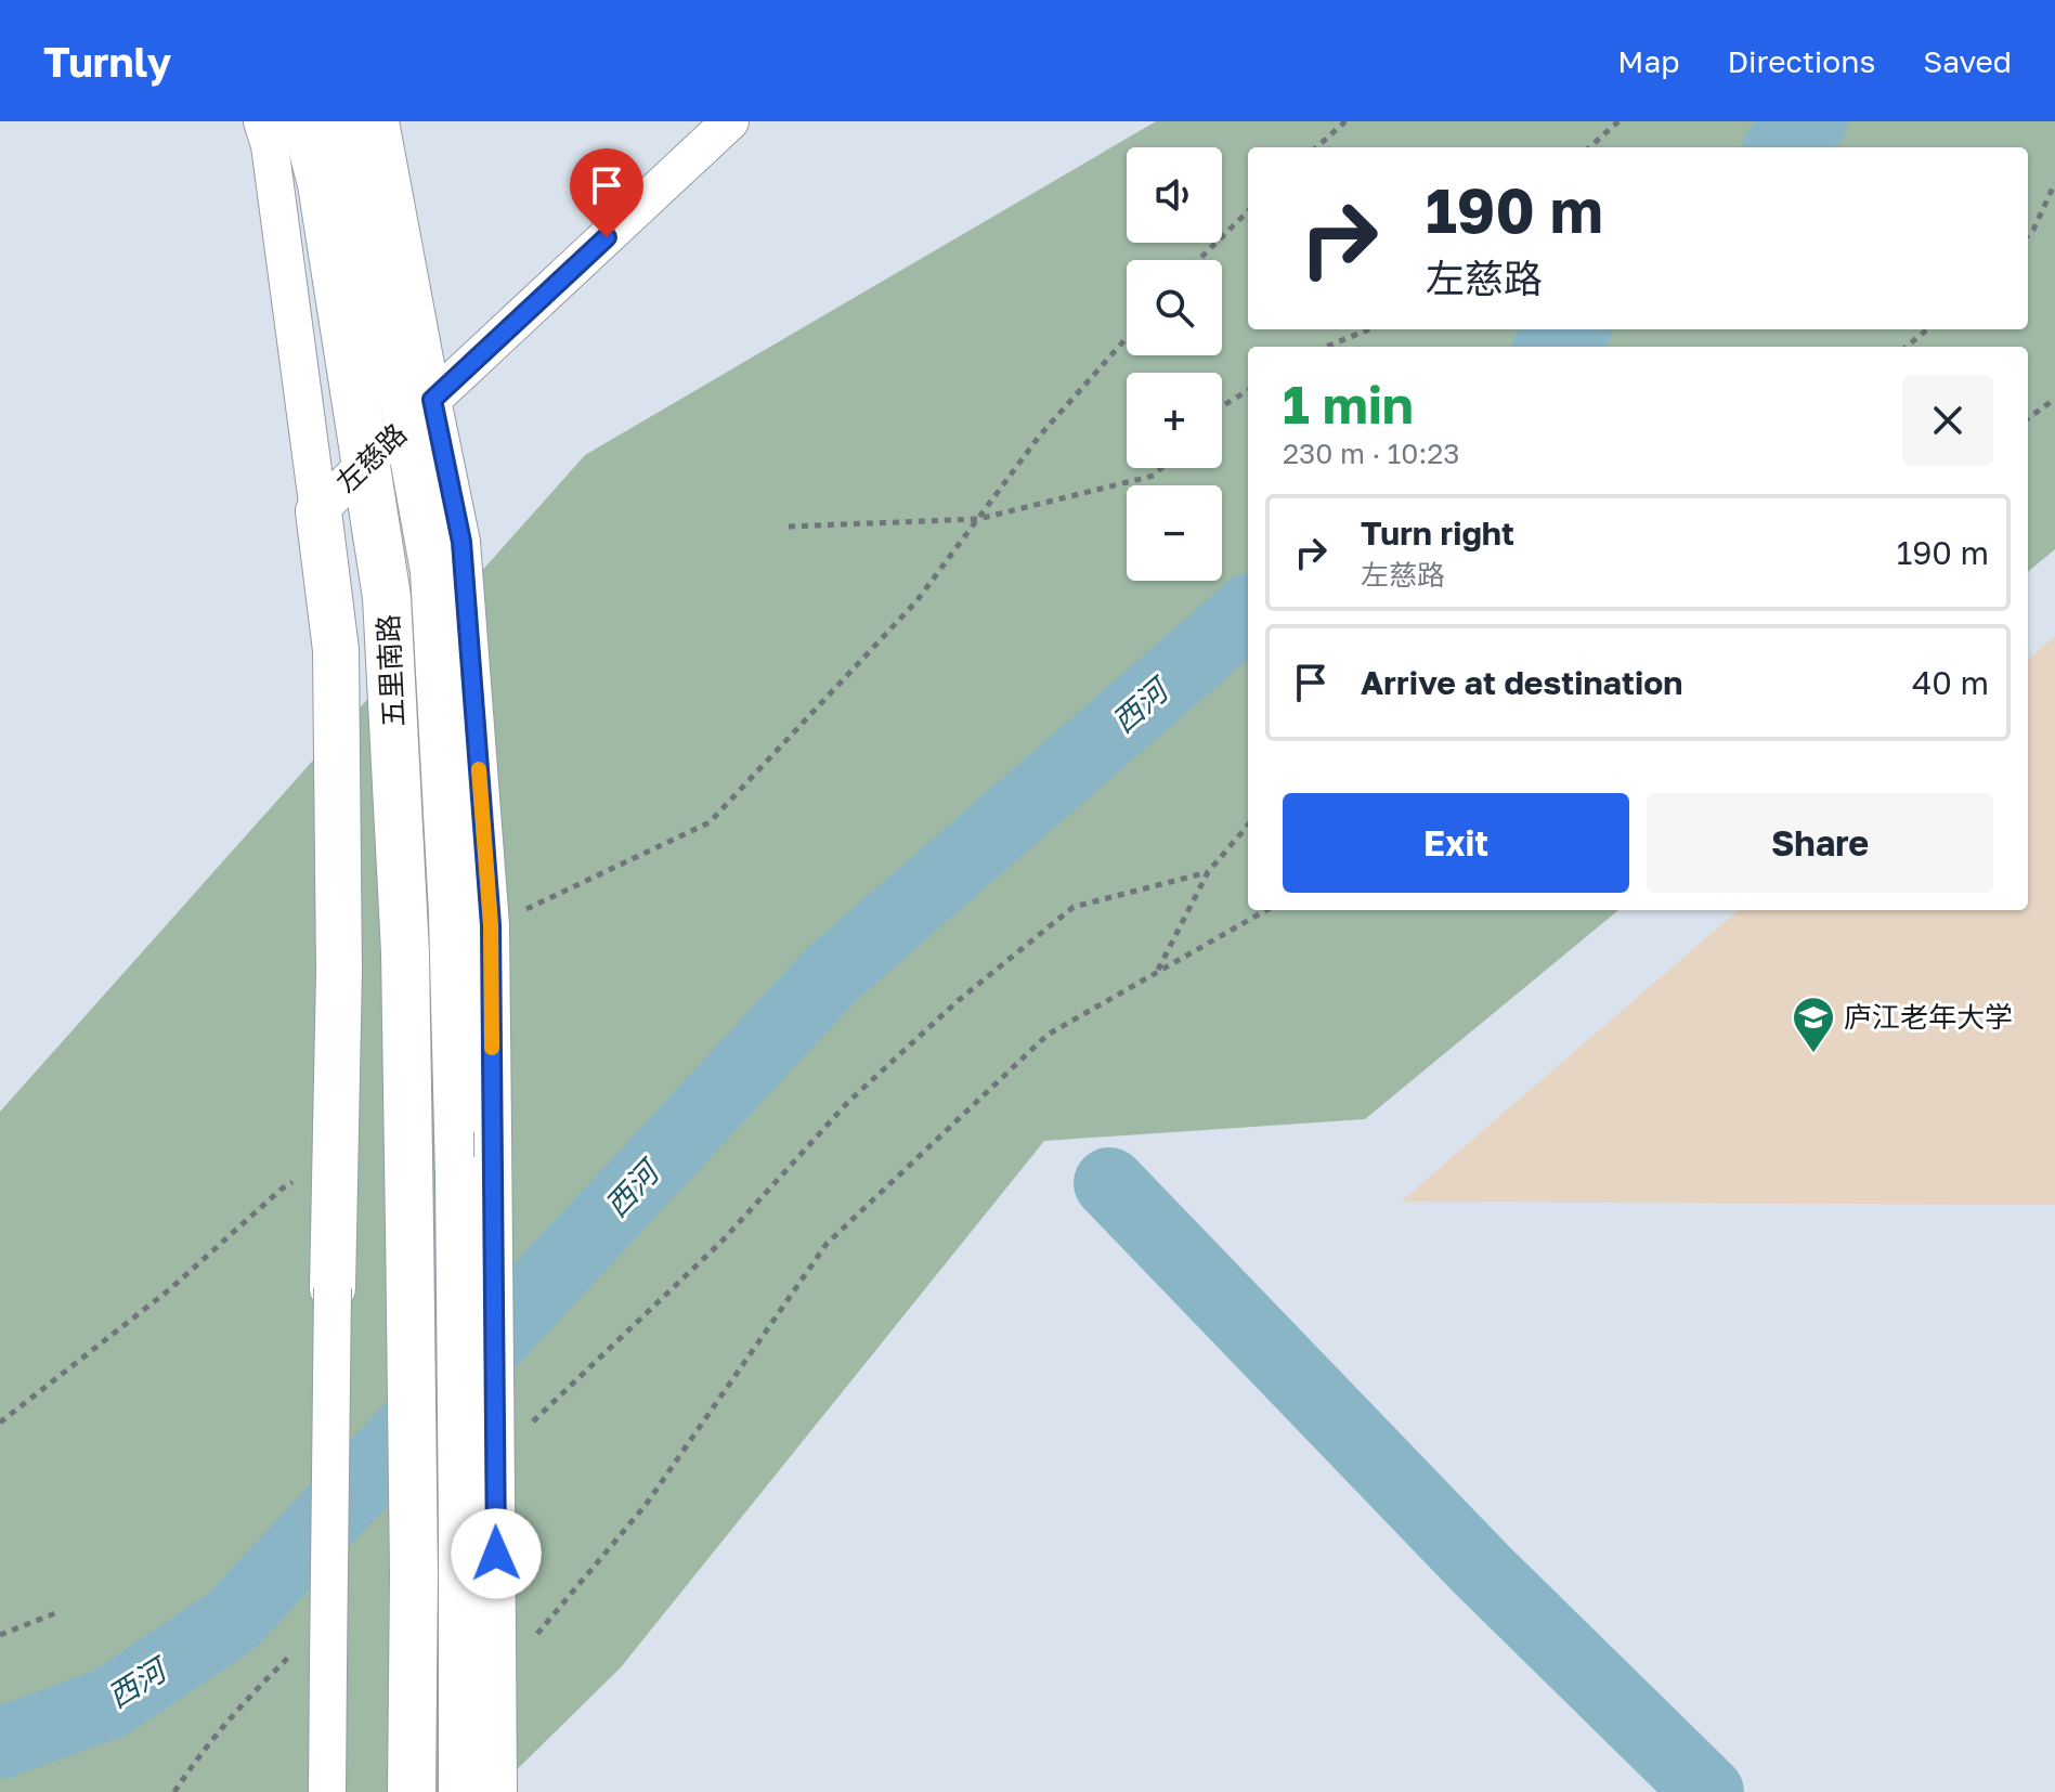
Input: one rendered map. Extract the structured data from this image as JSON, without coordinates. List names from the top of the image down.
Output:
{
  "streets": {
    "main road": ["五里南路"],
    "street": ["左慈路"]
  },
  "crossings": [
    ["左慈路", "五里南路"]
  ],
  "water": ["西河"],
  "places": {
    "school or university": ["庐江老年大学"]
  },
  "page": {
    "header": "Turnly",
    "nav": ["Map", "Directions", "Saved"],
    "map_buttons": ["+", "−"],
    "turn": ["190 m", "左慈路"],
    "heading": ["1 min", "230 m · 10:23"],
    "list": [
      {
        "name": "Turn right",
        "note": "左慈路",
        "value": "190 m"
      },
      {
        "name": "Arrive at destination",
        "value": "40 m"
      }
    ],
    "buttons": ["Exit", "Share"]
  }
}
